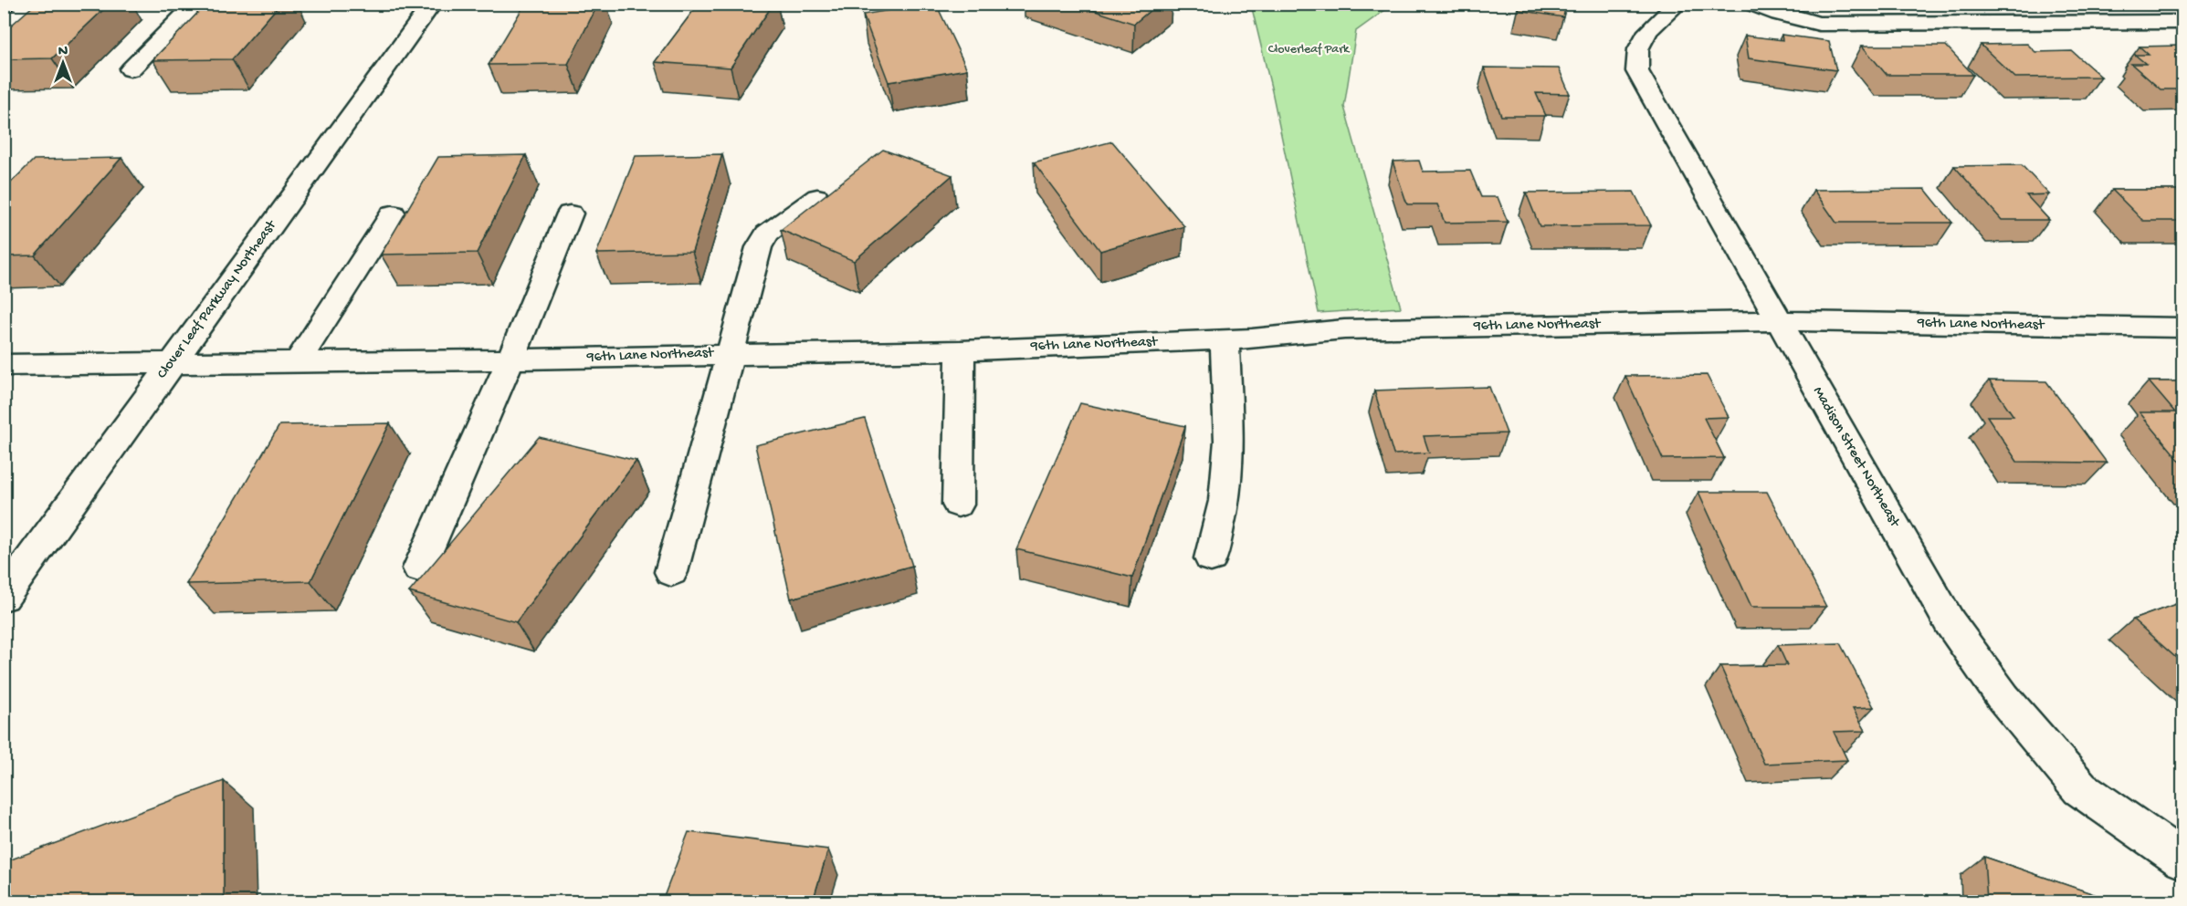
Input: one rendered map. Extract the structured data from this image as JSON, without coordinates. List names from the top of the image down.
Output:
{
  "streets": {
    "street": ["Clover Leaf Parkway Northeast", "96th Lane Northeast", "Madison Street Northeast"]
  },
  "crossings": [
    ["Clover Leaf Parkway Northeast", "96th Lane Northeast"],
    ["96th Lane Northeast", "Madison Street Northeast"]
  ],
  "parks": ["Cloverleaf Park"],
  "north": "top"
}
